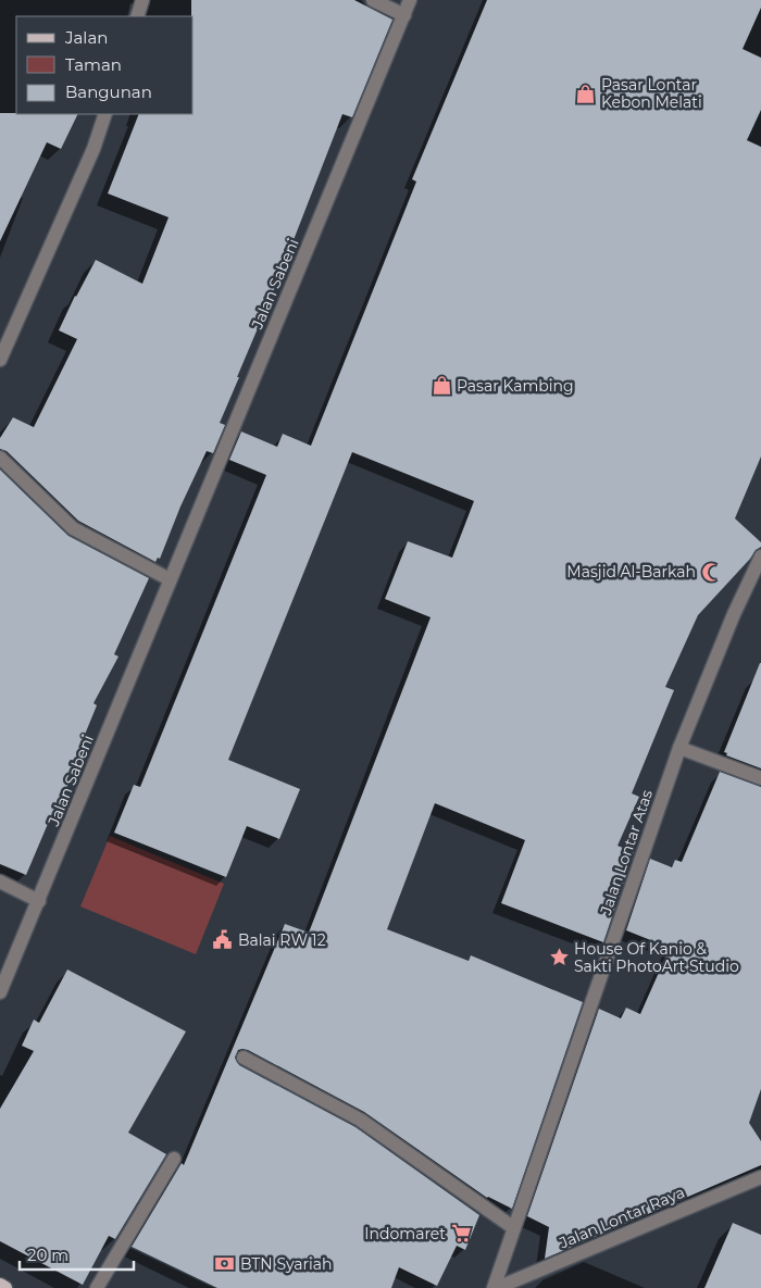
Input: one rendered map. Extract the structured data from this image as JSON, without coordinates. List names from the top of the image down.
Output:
{
  "streets": {
    "street": ["Jalan Sabeni", "Jalan Lontar Atas", "Jalan Lontar Raya"]
  },
  "crossings": [
    ["Jalan Lontar Atas", "Jalan Lontar Raya"]
  ],
  "places": {
    "shop": ["Pasar Lontar Kebon Melati", "Pasar Kambing"],
    "mosque": ["Masjid Al-Barkah"],
    "public building": ["Balai RW 12"],
    "place": ["House Of Kanio & Sakti PhotoArt Studio"],
    "supermarket": ["Indomaret"],
    "bank": ["BTN Syariah"]
  },
  "legend": ["Jalan", "Taman", "Bangunan"],
  "scale_bar": "20 m"
}
